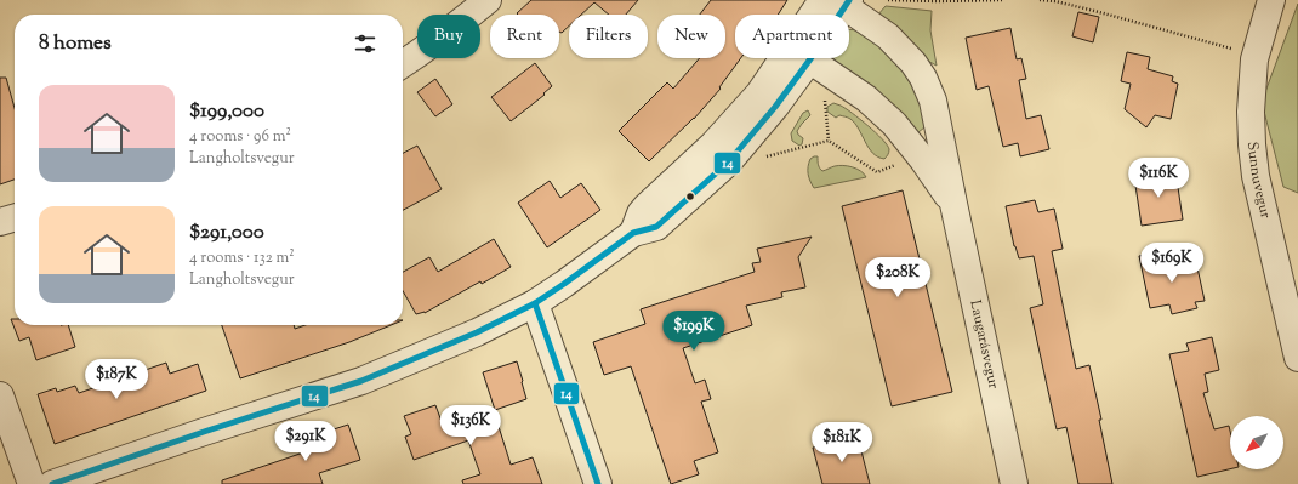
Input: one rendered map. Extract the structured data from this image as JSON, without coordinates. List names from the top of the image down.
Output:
{
  "streets": {
    "street": ["Sunnuvegur", "Laugarásvegur"]
  },
  "lines": ["transit line 14"],
  "north": "bottom left",
  "page": {
    "chip": [
      "Buy",
      "Rent",
      "Filters",
      "New",
      "Apartment"
    ],
    "heading": "8 homes",
    "list": [
      {
        "name": "$199,000",
        "note": "4 rooms · 96 m² · Langholtsvegur"
      },
      {
        "name": "$291,000",
        "note": "4 rooms · 132 m² · Langholtsvegur"
      }
    ],
    "price": [
      "$116K",
      "$169K",
      "$208K",
      "$199K",
      "$187K",
      "$136K",
      "$291K",
      "$181K"
    ]
  }
}
